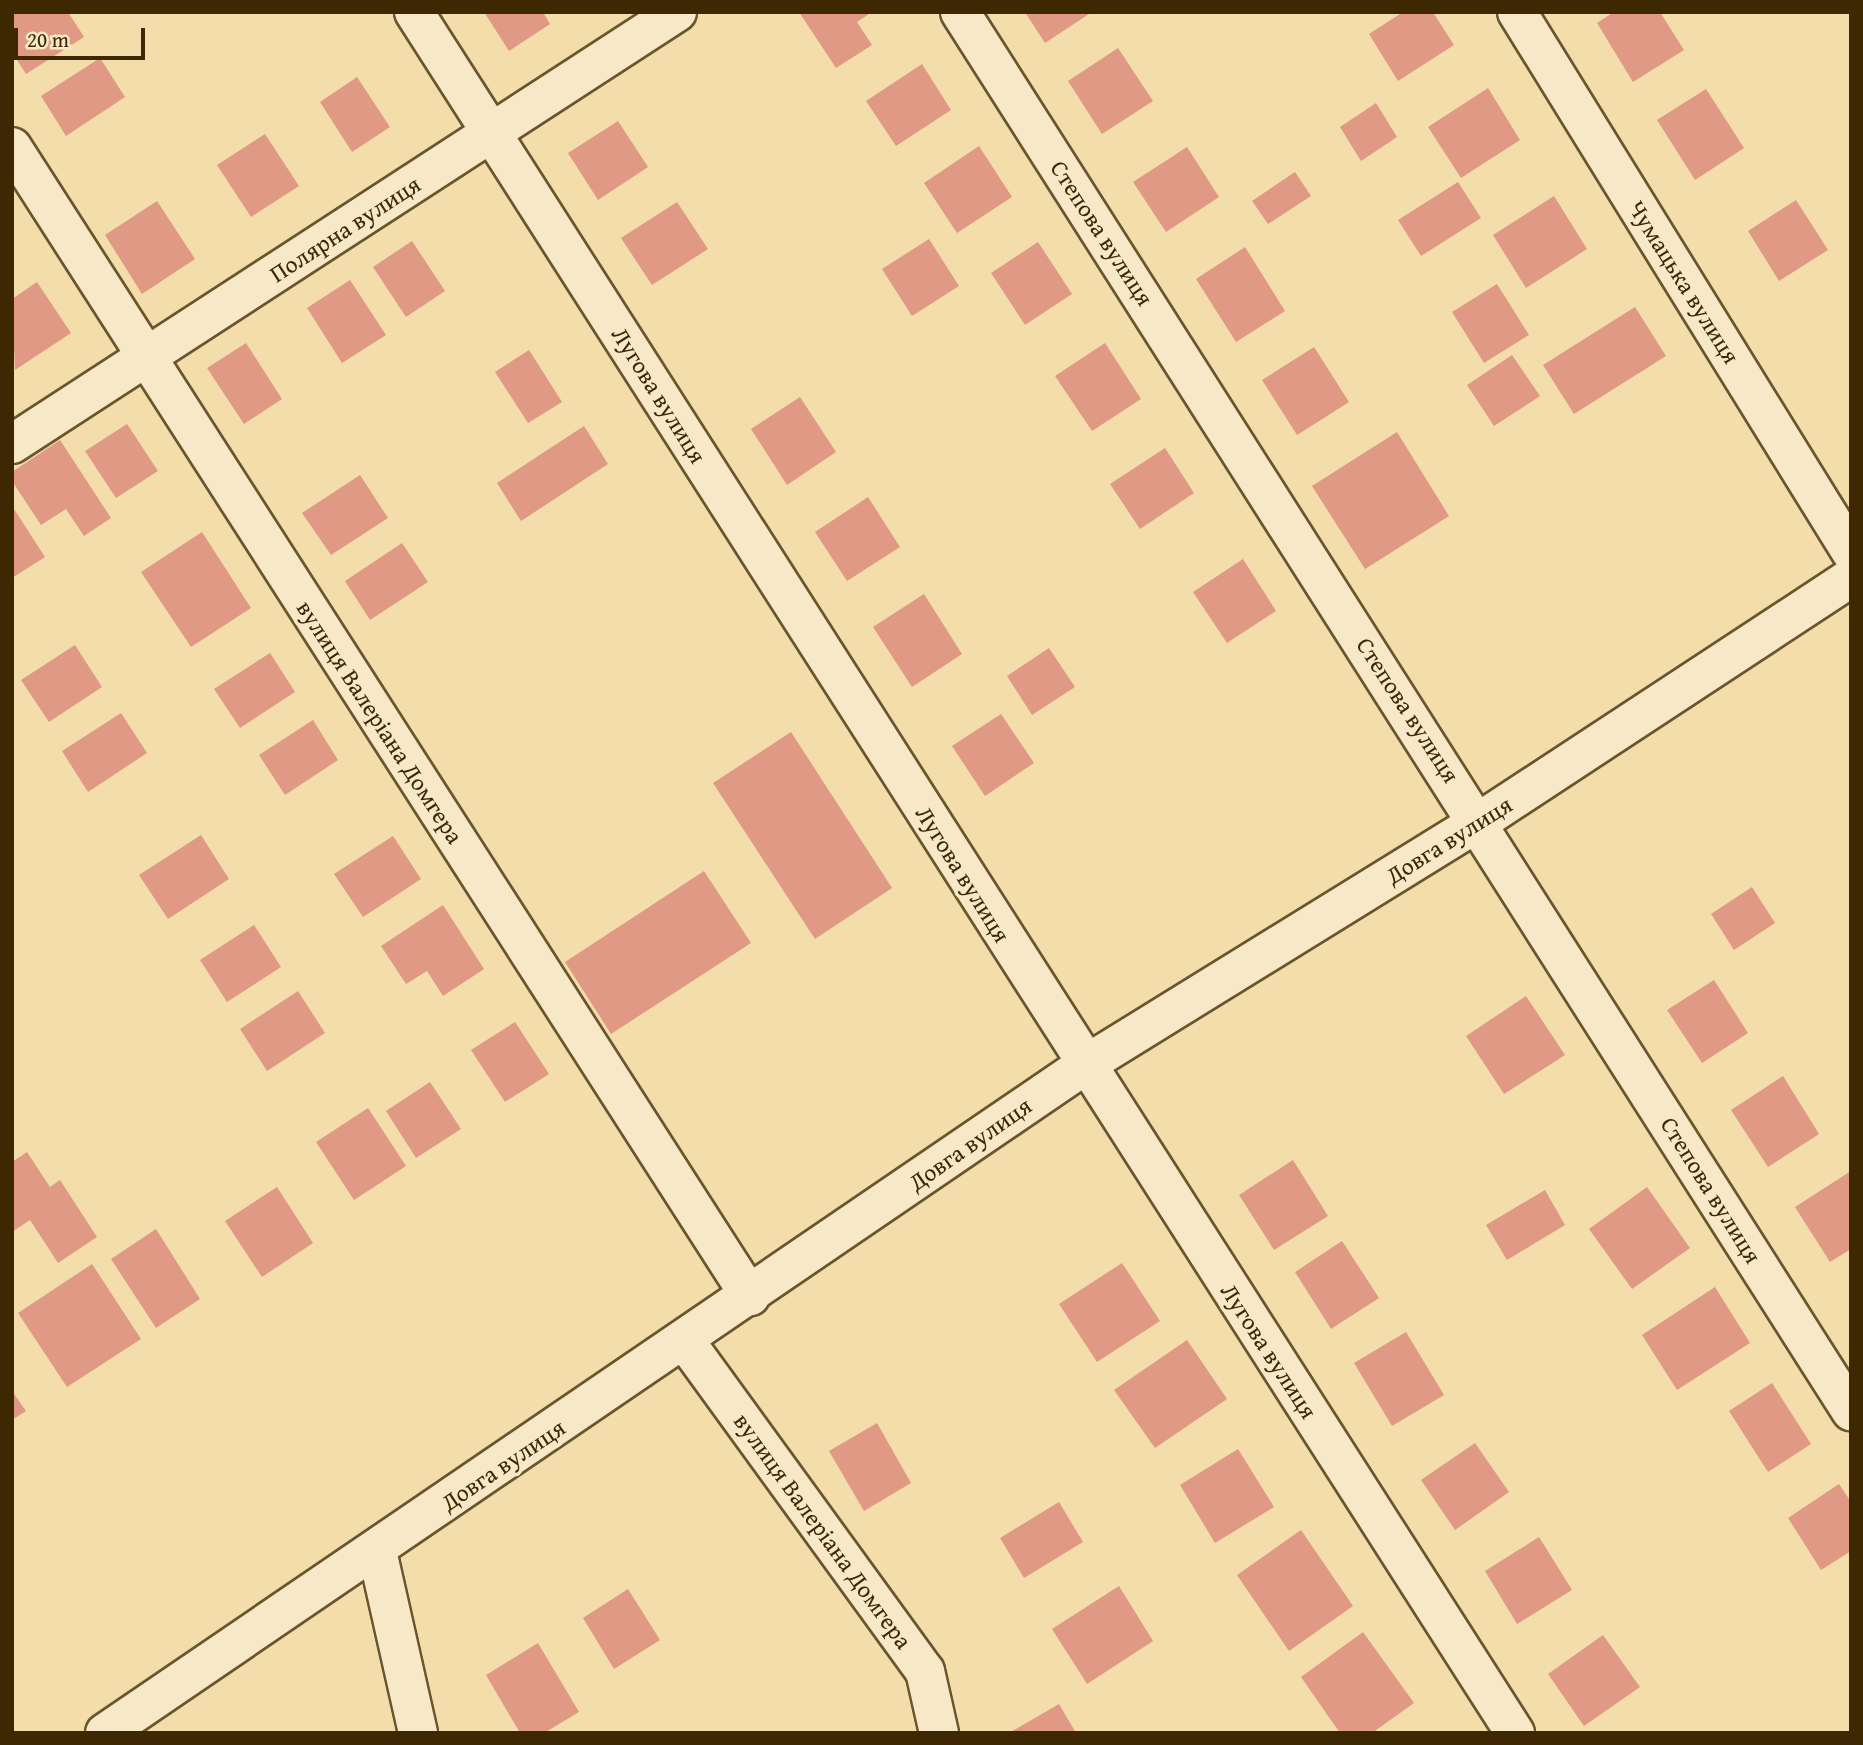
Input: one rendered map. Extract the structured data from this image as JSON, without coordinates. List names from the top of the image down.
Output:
{
  "streets": {
    "street": [
      "Полярна вулиця",
      "Степова вулиця",
      "Чумацька вулиця",
      "Лугова вулиця",
      "вулиця Валеріана Домгера",
      "Довга вулиця"
    ]
  },
  "crossings": [
    ["Полярна вулиця", "Лугова вулиця"],
    ["Полярна вулиця", "вулиця Валеріана Домгера"],
    ["Степова вулиця", "Довга вулиця"],
    ["Лугова вулиця", "Довга вулиця"],
    ["вулиця Валеріана Домгера", "Довга вулиця"]
  ],
  "scale_bar": "20 m"
}
